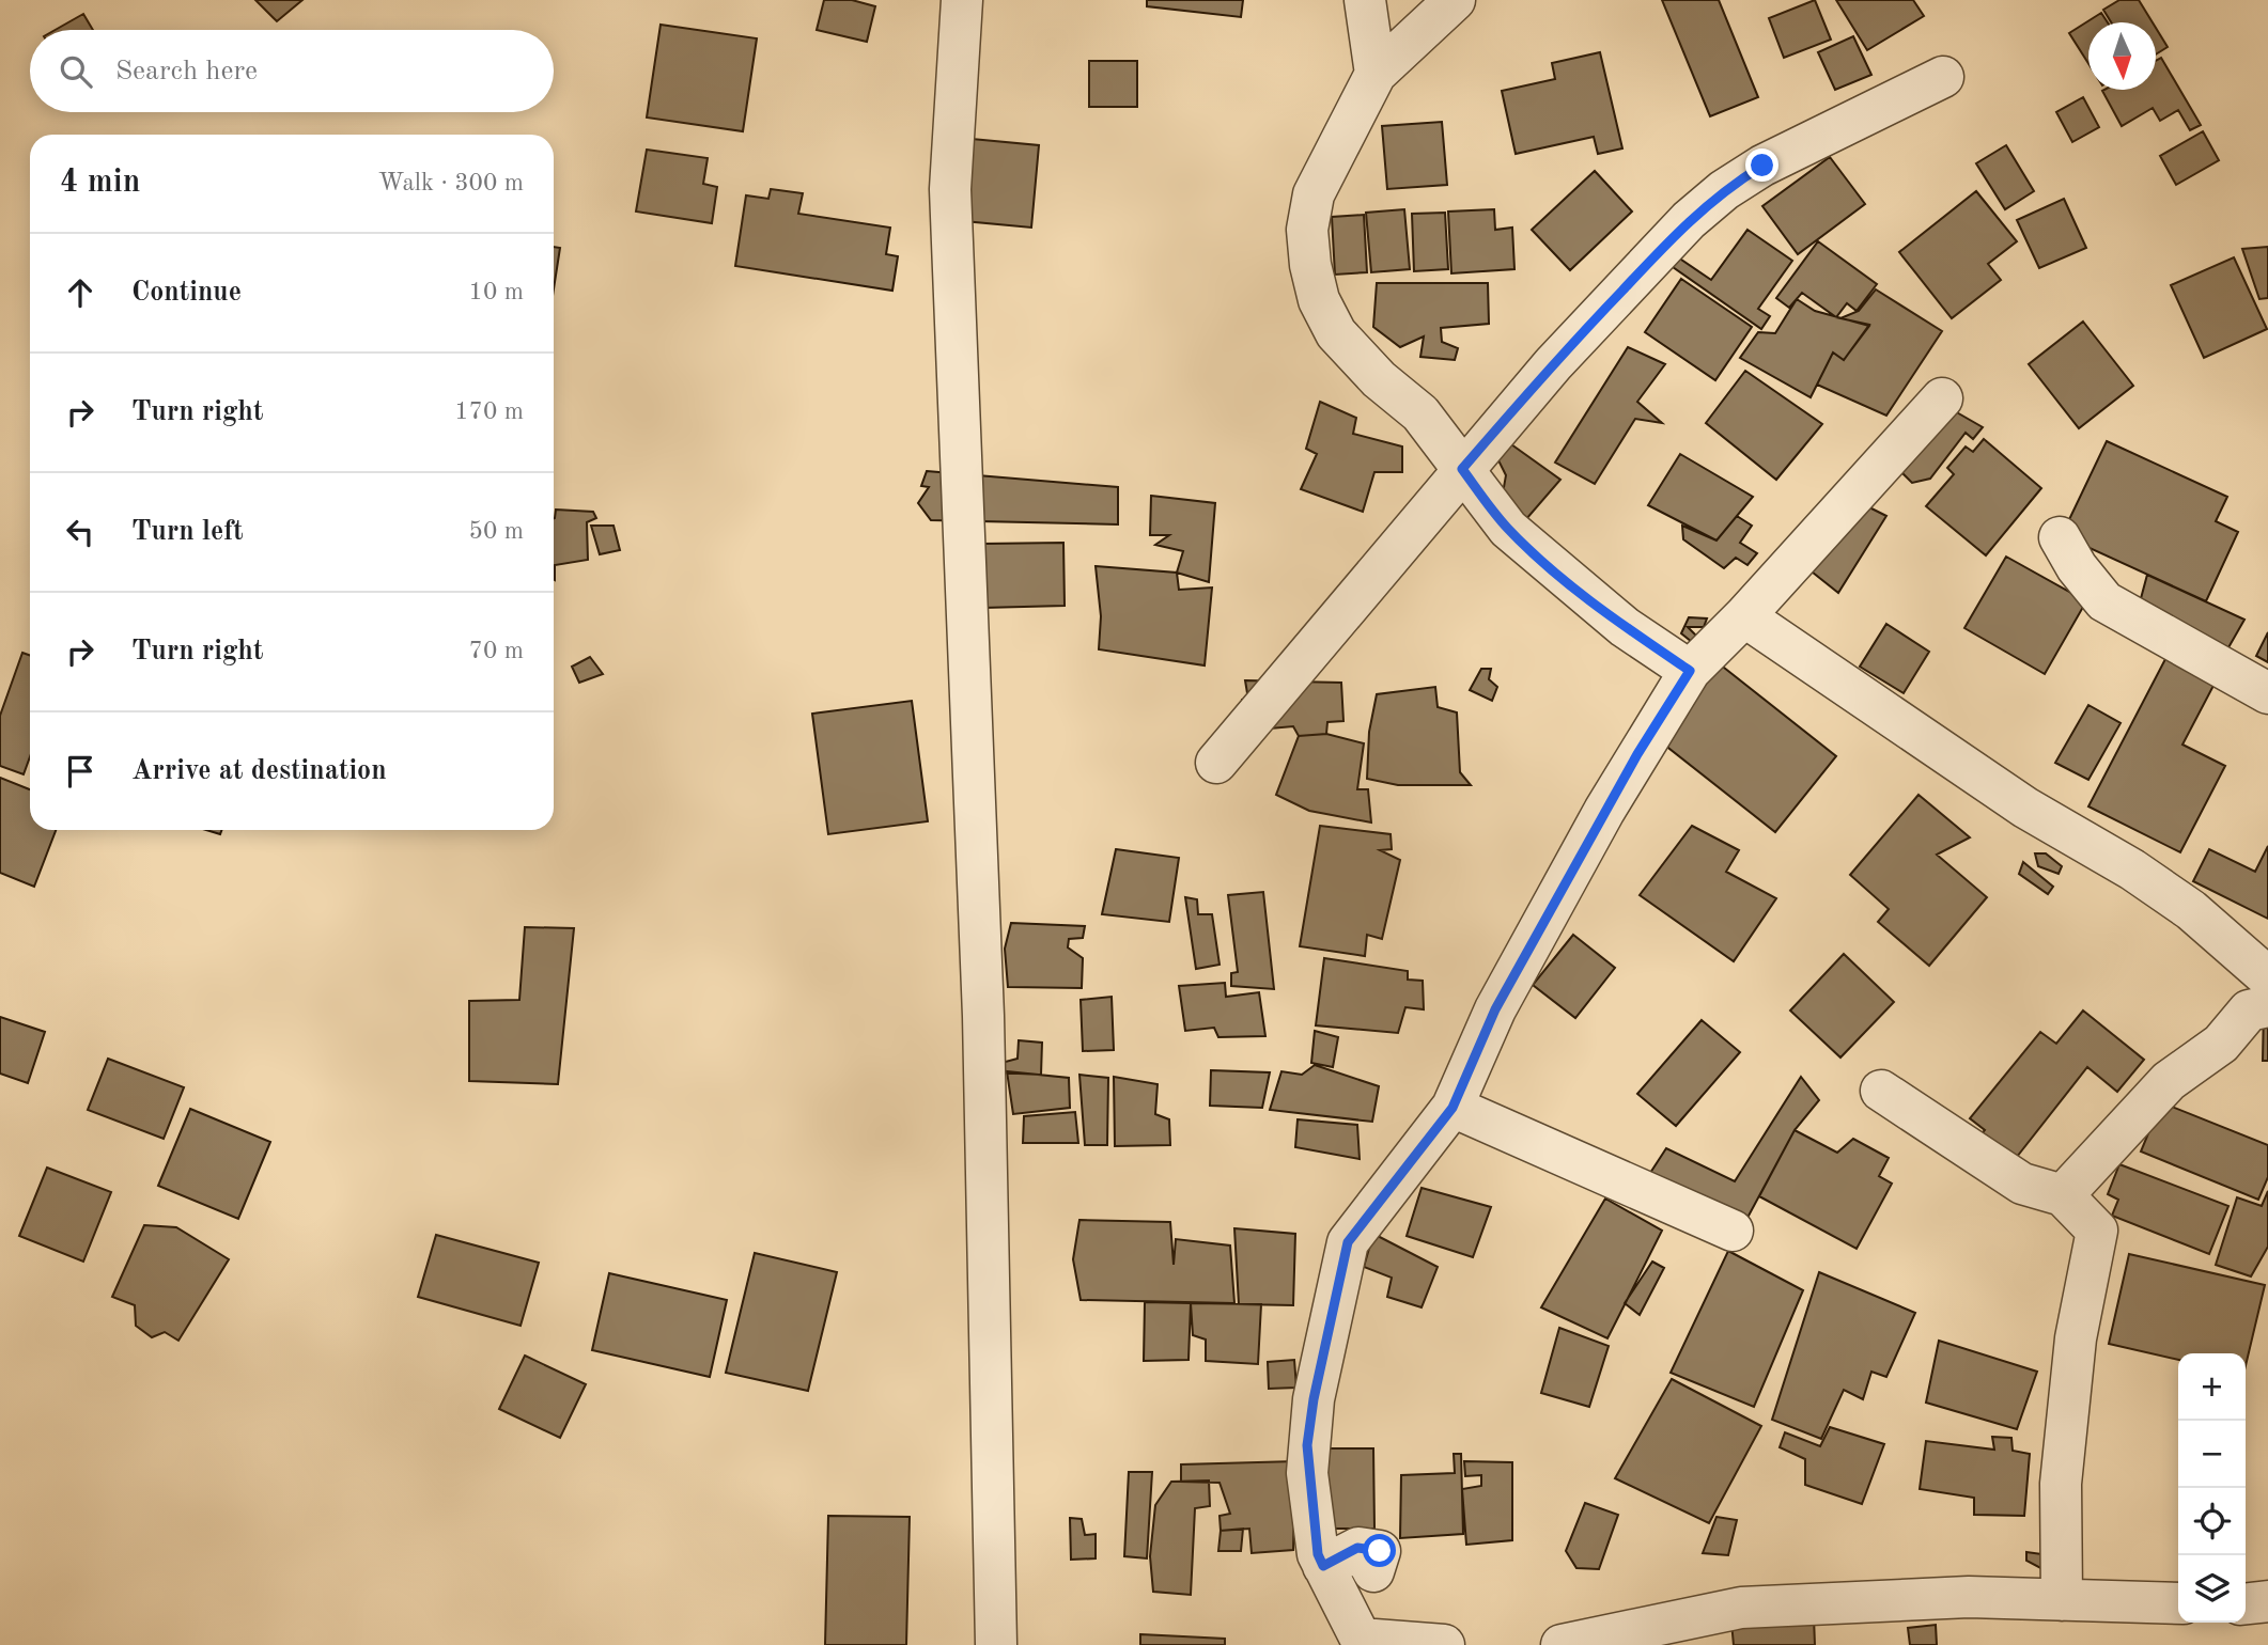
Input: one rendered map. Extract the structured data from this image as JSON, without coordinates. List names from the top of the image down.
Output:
{
  "north": "bottom",
  "page": {
    "search": "Search here",
    "heading": ["4 min", "Walk · 300 m"],
    "list": [
      ["Continue", "10 m"],
      ["Turn right", "170 m"],
      ["Turn left", "50 m"],
      ["Turn right", "70 m"],
      "Arrive at destination"
    ],
    "map_buttons": ["+", "−"]
  }
}
